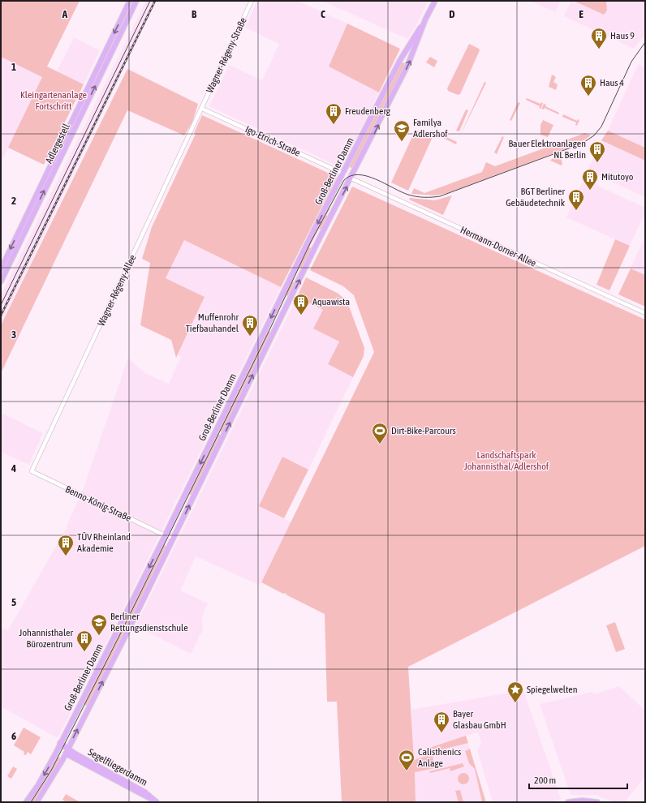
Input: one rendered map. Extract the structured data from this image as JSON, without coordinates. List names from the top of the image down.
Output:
{
  "streets": {
    "main road": ["Adlergestell", "Groß-Berliner Damm", "Segelfliegerdamm"],
    "street": [
      "Wagner-Régeny-Straße",
      "Igo-Etrich-Straße",
      "Hermann-Dorner-Allee",
      "Wagner-Régeny-Allee",
      "Benno-König-Straße"
    ]
  },
  "crossings": [
    ["Wagner-Régeny-Straße", "Igo-Etrich-Straße"],
    ["Wagner-Régeny-Straße", "Wagner-Régeny-Allee"],
    ["Igo-Etrich-Straße", "Groß-Berliner Damm"],
    ["Igo-Etrich-Straße", "Wagner-Régeny-Allee"],
    ["Groß-Berliner Damm", "Hermann-Dorner-Allee"],
    ["Groß-Berliner Damm", "Benno-König-Straße"],
    ["Groß-Berliner Damm", "Segelfliegerdamm"],
    ["Wagner-Régeny-Allee", "Benno-König-Straße"]
  ],
  "parks": ["Kleingartenanlage Fortschritt", "Landschaftspark Johannisthal/Adlershof"],
  "places": {
    "building": [
      "Haus 9",
      "Haus 4",
      "Freudenberg",
      "Bauer Elektroanlagen NL Berlin",
      "Mitutoyo",
      "BGT Berliner Gebäudetechnik",
      "Aquawista",
      "Muffenrohr Tiefbauhandel",
      "TÜV Rheinland Akademie",
      "Johannisthaler Bürozentrum",
      "Bayer Glasbau GmbH"
    ],
    "school or university": ["Familya Adlershof", "Berliner Rettungsdienstschule"],
    "sports": ["Dirt-Bike-Parcours", "Calisthenics Anlage"],
    "place": ["Spiegelwelten"]
  },
  "scale_bar": "200 m",
  "grid": {
    "columns": [
      "A",
      "B",
      "C",
      "D",
      "E"
    ],
    "rows": [
      "1",
      "2",
      "3",
      "4",
      "5",
      "6"
    ]
  }
}
